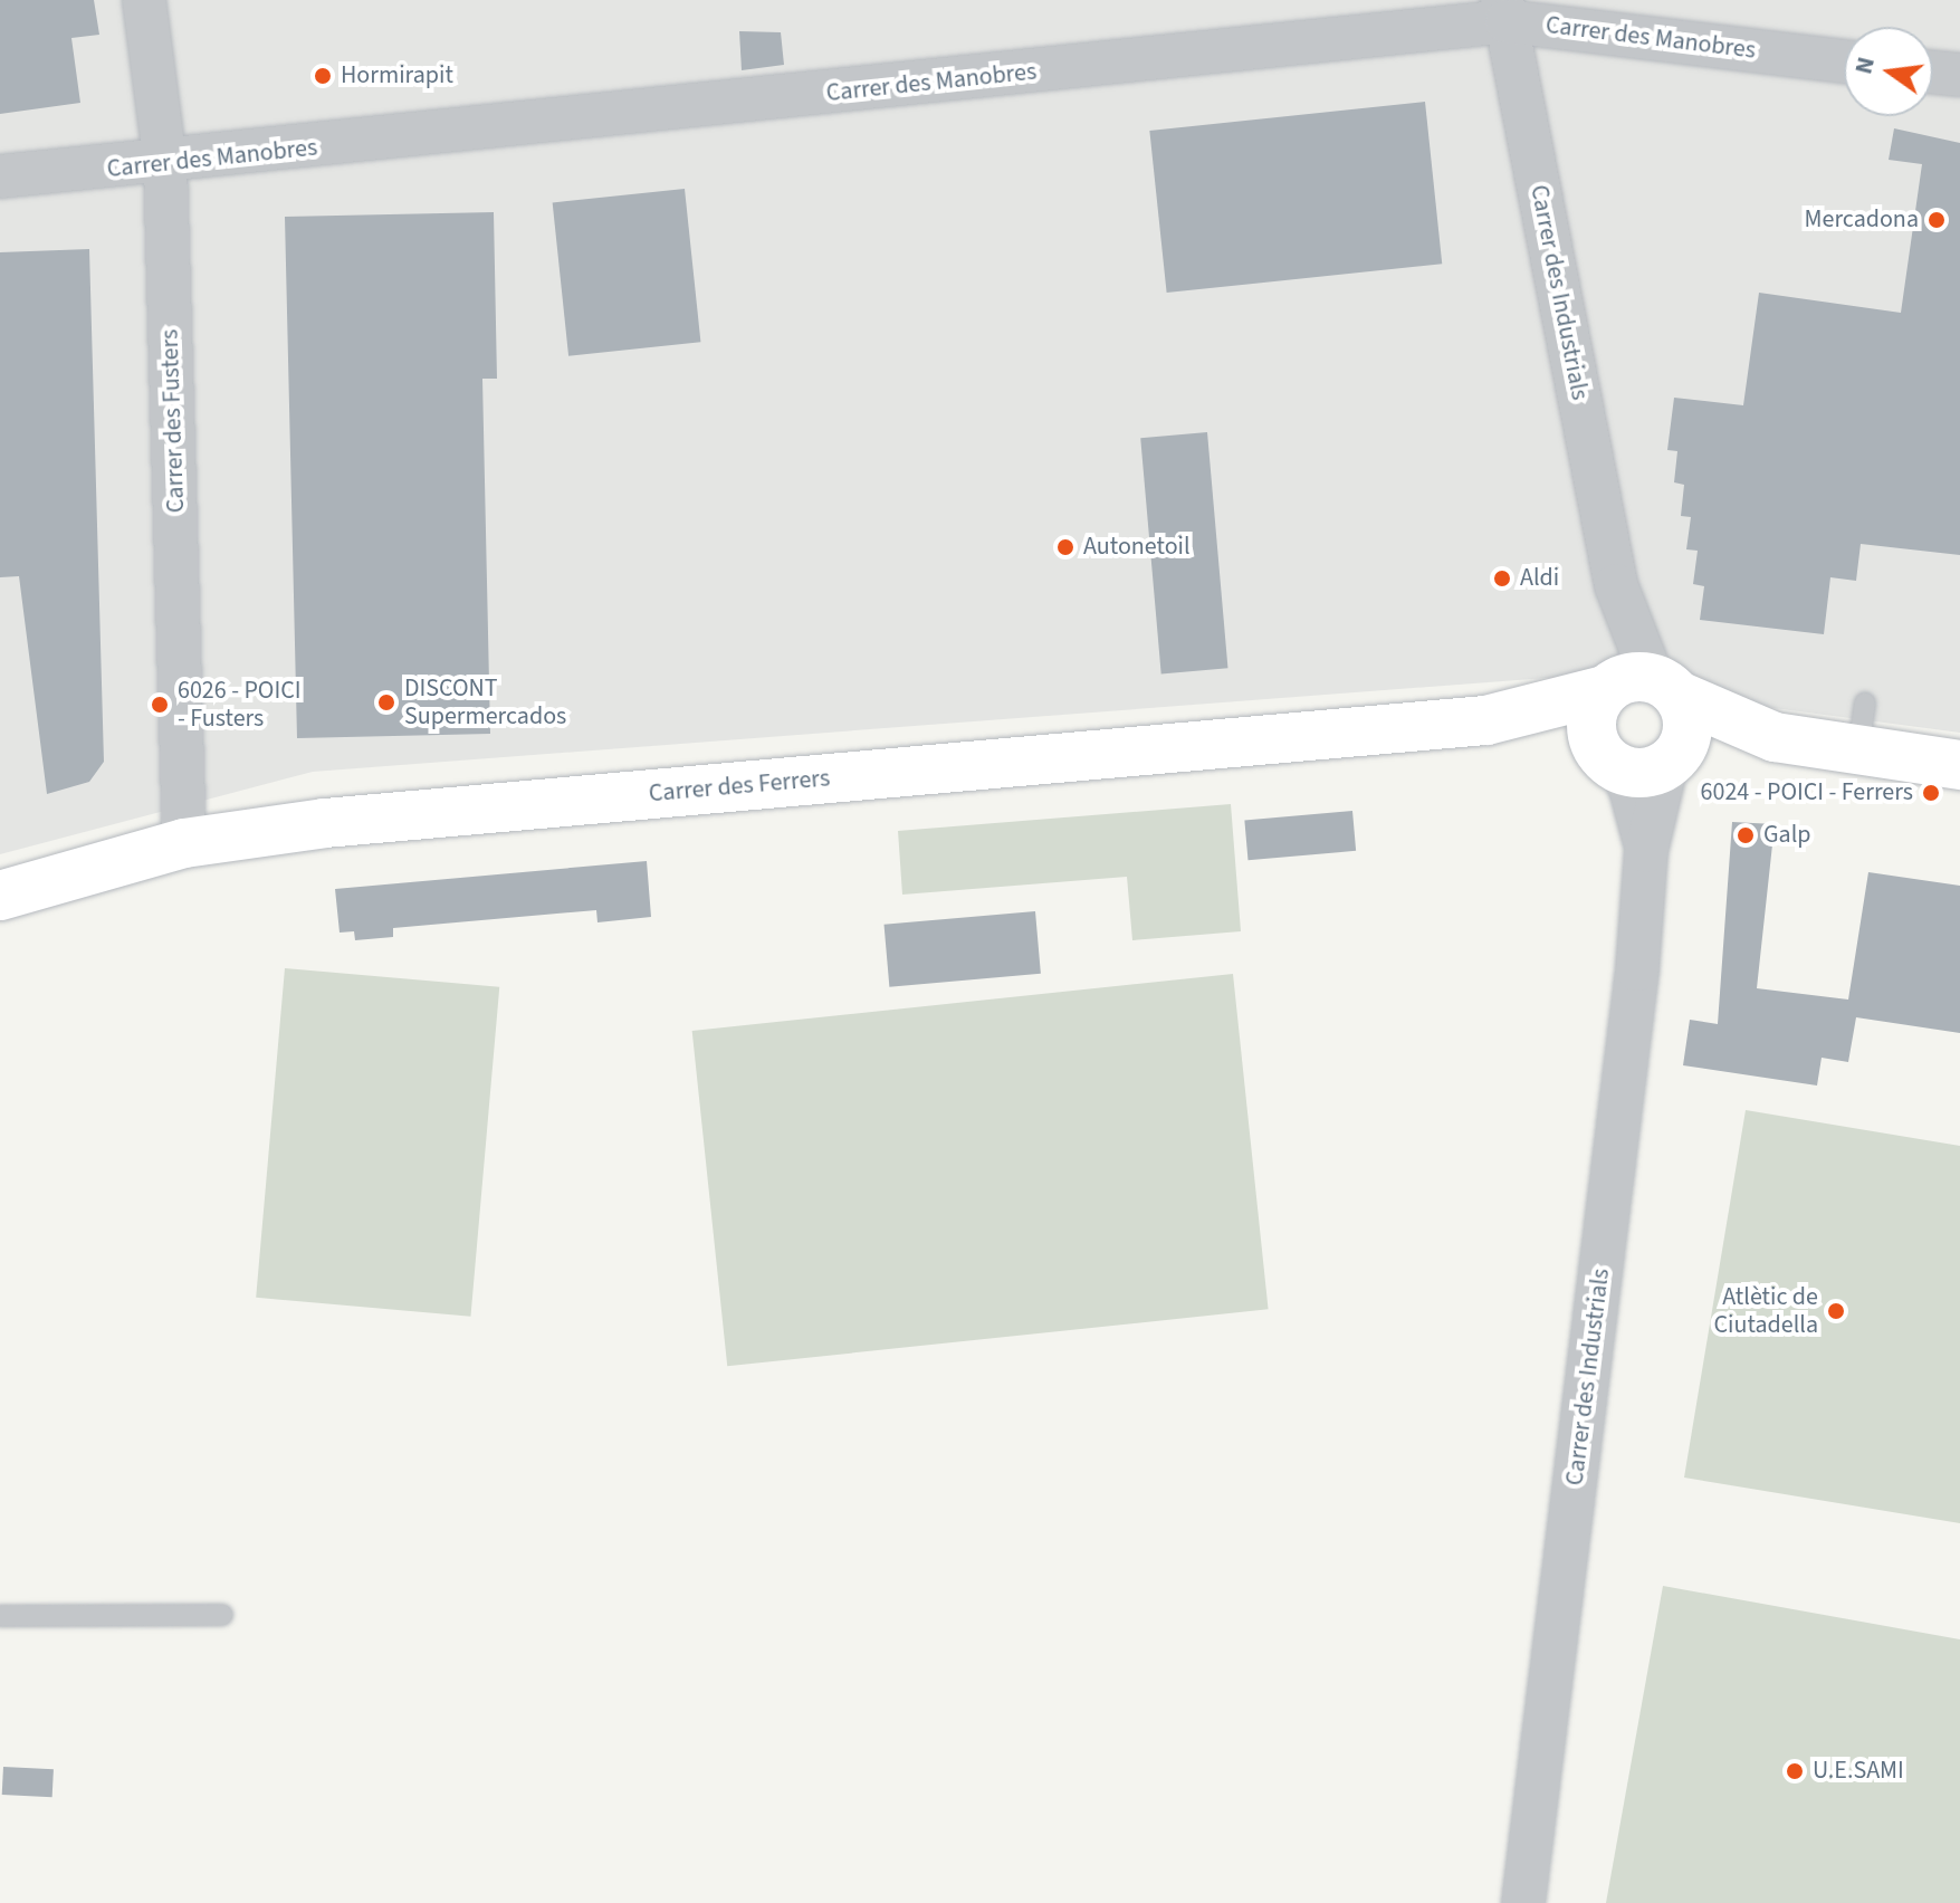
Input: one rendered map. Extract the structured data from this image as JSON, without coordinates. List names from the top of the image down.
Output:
{
  "streets": {
    "street": [
      "Carrer des Manobres",
      "Carrer des Industrials",
      "Carrer des Fusters",
      "Carrer des Ferrers"
    ]
  },
  "crossings": [
    ["Carrer des Manobres", "Carrer des Industrials"],
    ["Carrer des Manobres", "Carrer des Fusters"],
    ["Carrer des Industrials", "Carrer des Ferrers"],
    ["Carrer des Fusters", "Carrer des Ferrers"]
  ],
  "places": [
    "Hormirapit",
    "Mercadona",
    "Autonetoil",
    "Aldi",
    "DISCONT Supermercados",
    "6026 - POICI - Fusters",
    "6024 - POICI - Ferrers",
    "Galp",
    "Atlètic de Ciutadella",
    "U.E.SAMI"
  ],
  "north": "left"
}
